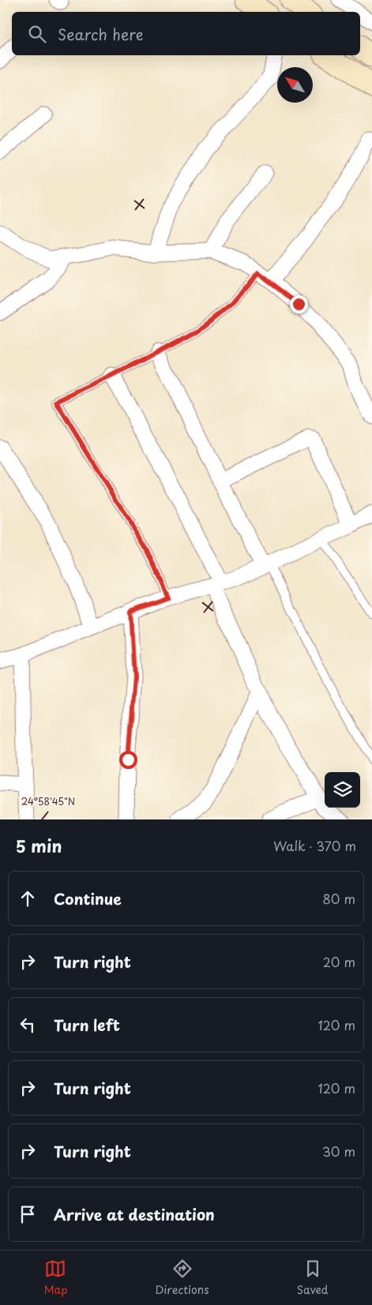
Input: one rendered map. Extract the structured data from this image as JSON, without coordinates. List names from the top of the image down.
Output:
{
  "north": "top left",
  "page": {
    "search": "Search here",
    "heading": ["5 min", "Walk · 370 m"],
    "list": [
      ["Continue", "80 m"],
      ["Turn right", "20 m"],
      ["Turn left", "120 m"],
      ["Turn right", "120 m"],
      ["Turn right", "30 m"],
      "Arrive at destination"
    ],
    "nav": ["Map", "Directions", "Saved"]
  },
  "coordinates": ["24°58'45\"N"]
}
